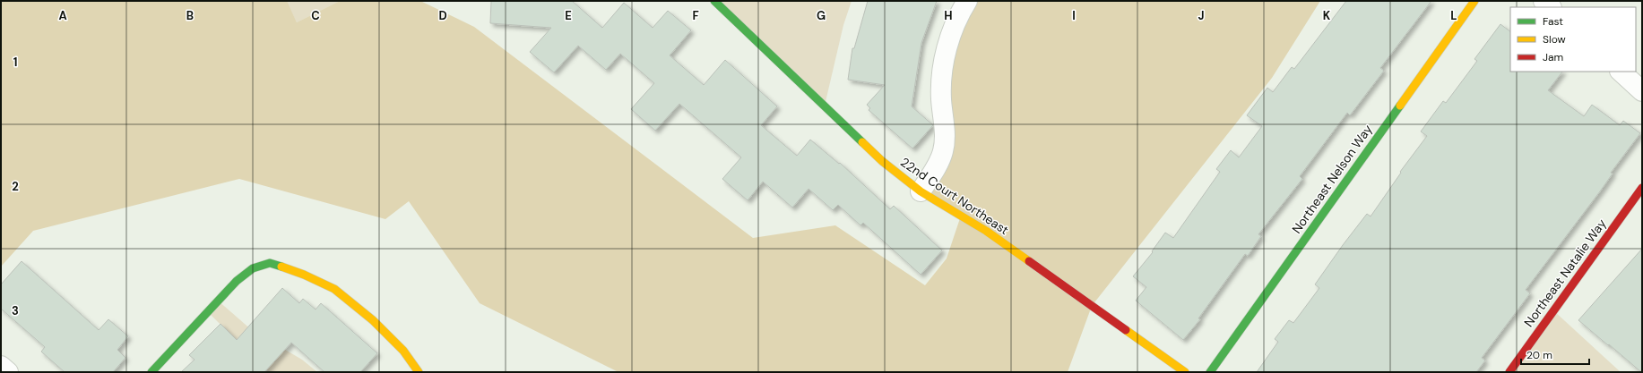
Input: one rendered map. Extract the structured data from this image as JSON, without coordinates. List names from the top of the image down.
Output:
{
  "streets": {
    "street": ["Northeast Nelson Way", "22nd Court Northeast", "Northeast Natalie Way"]
  },
  "legend": ["Fast", "Slow", "Jam"],
  "scale_bar": "20 m",
  "grid": {
    "columns": [
      "A",
      "B",
      "C",
      "D",
      "E",
      "F",
      "G",
      "H",
      "I",
      "J",
      "K",
      "L"
    ],
    "rows": ["1", "2", "3"]
  }
}
